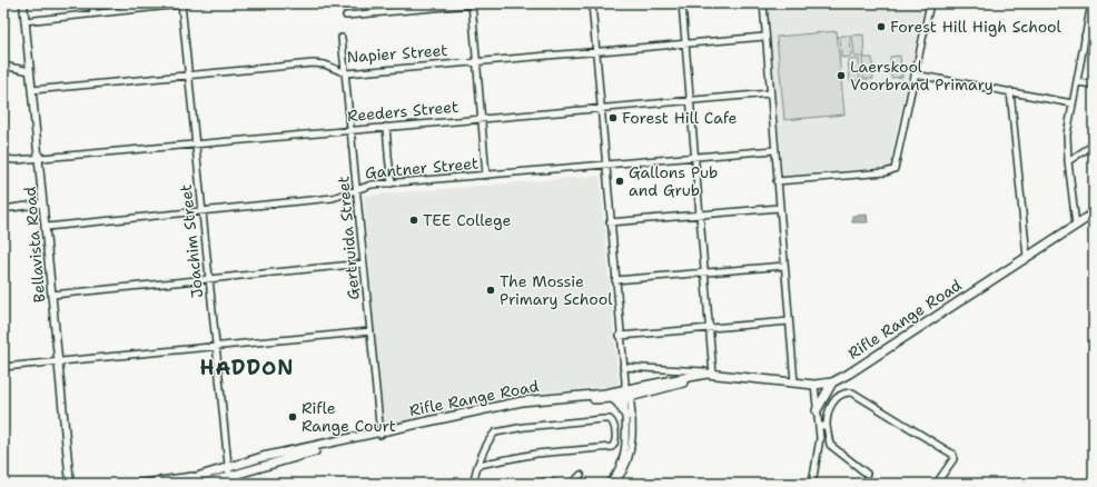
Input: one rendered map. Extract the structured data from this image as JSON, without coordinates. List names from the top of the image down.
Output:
{
  "streets": {
    "main road": ["Rifle Range Road"],
    "street": [
      "Napier Street",
      "Reeders Street",
      "Gantner Street",
      "Gertruida Street",
      "Joachim Street",
      "Bellavista Road"
    ]
  },
  "crossings": [
    ["Napier Street", "Gertruida Street"],
    ["Napier Street", "Joachim Street"],
    ["Napier Street", "Bellavista Road"],
    ["Reeders Street", "Gertruida Street"],
    ["Reeders Street", "Joachim Street"],
    ["Reeders Street", "Bellavista Road"],
    ["Gantner Street", "Gertruida Street"],
    ["Gantner Street", "Joachim Street"],
    ["Gantner Street", "Bellavista Road"],
    ["Gertruida Street", "Rifle Range Road"],
    ["Joachim Street", "Rifle Range Road"]
  ],
  "districts": ["HADDON"],
  "places": [
    "Forest Hill High School",
    "Laerskool Voorbrand Primary",
    "Forest Hill Cafe",
    "Gallons Pub and Grub",
    "TEE College",
    "The Mossie Primary School",
    "Rifle Range Court"
  ]
}
